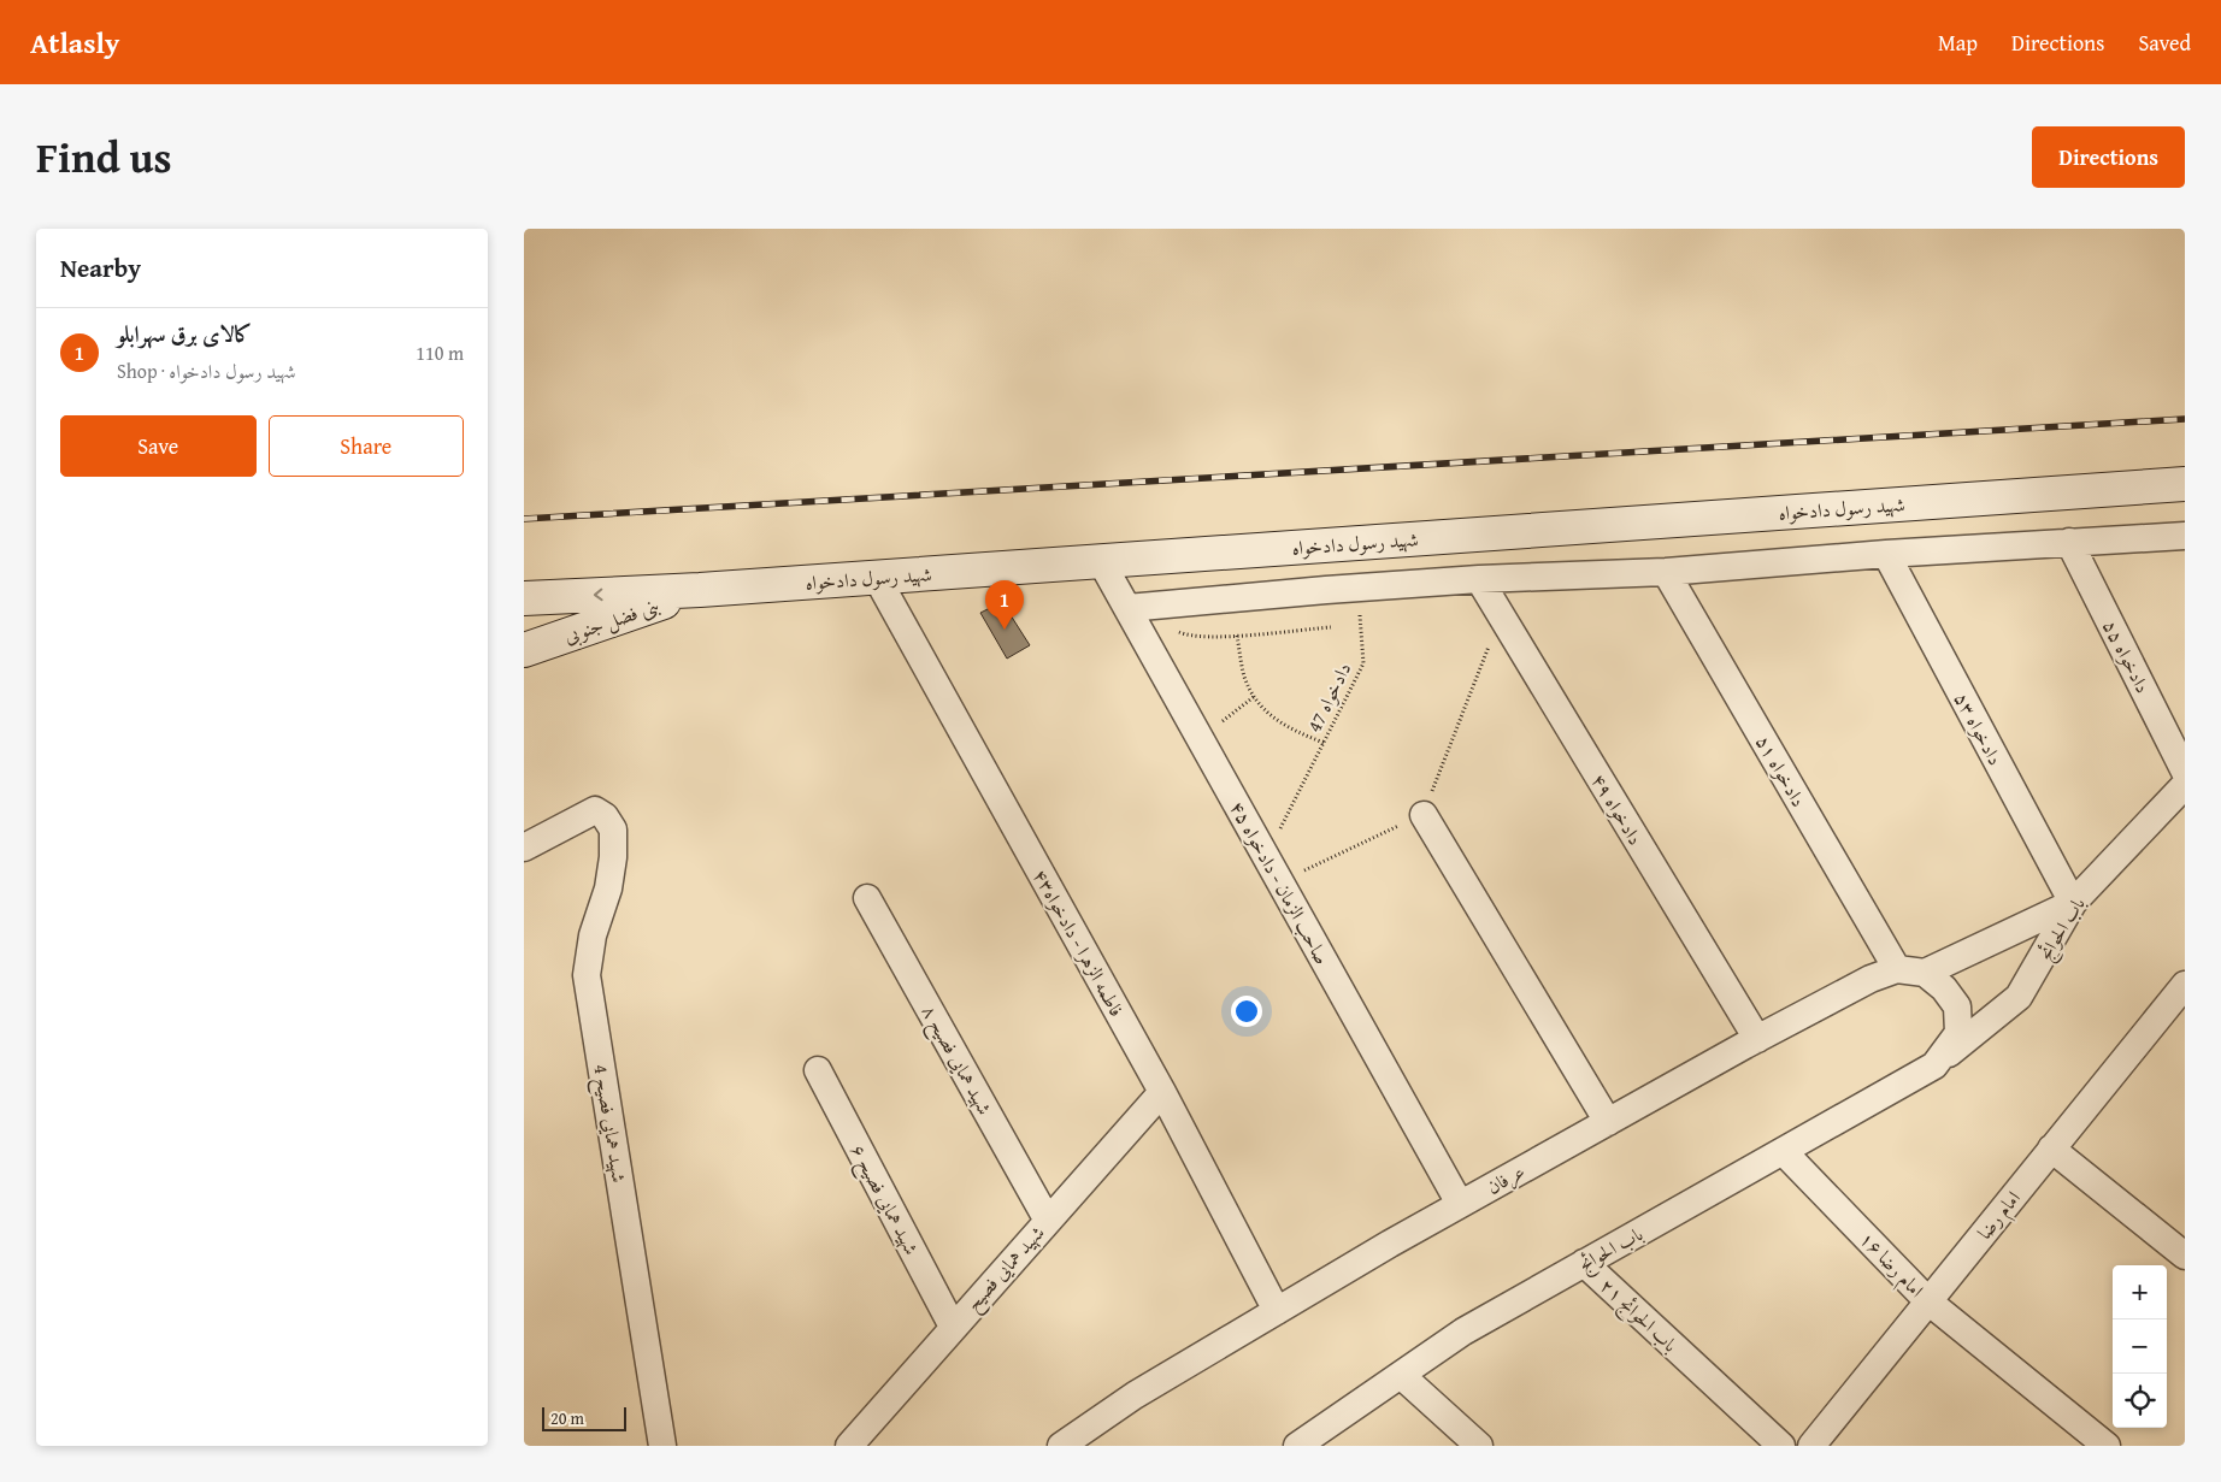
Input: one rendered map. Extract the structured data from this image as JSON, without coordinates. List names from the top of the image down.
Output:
{
  "streets": {
    "street": [
      "شهید رسول دادخواه",
      "بنی فضل جنوبی",
      "دادخواه ۵۵",
      "دادخواه ۵۳",
      "دادخواه ۵۱",
      "دادخواه ۴۹",
      "صاحب الزمان - دادخواه ۴۵",
      "باب الحوائج",
      "فاطمه الزهرا - دادخواه۴۳",
      "شهید همایی فصیح ۸",
      "شهید همایی فصیح 4",
      "عرفان",
      "شهید همایی فصیح ۶",
      "امام رضا",
      "امام رضا ۱۶",
      "شهید همایی فصیح",
      "باب الحوائج ۲۱"
    ],
    "path": ["دادخواه 47"]
  },
  "crossings": [
    ["شهید رسول دادخواه", "بنی فضل جنوبی"],
    ["شهید رسول دادخواه", "صاحب الزمان - دادخواه ۴۵"],
    ["شهید رسول دادخواه", "فاطمه الزهرا - دادخواه۴۳"],
    ["دادخواه 47", "صاحب الزمان - دادخواه ۴۵"],
    ["دادخواه ۵۳", "باب الحوائج"],
    ["دادخواه ۵۱", "عرفان"],
    ["دادخواه ۴۹", "عرفان"],
    ["صاحب الزمان - دادخواه ۴۵", "عرفان"],
    ["باب الحوائج", "امام رضا ۱۶"],
    ["باب الحوائج", "باب الحوائج ۲۱"],
    ["فاطمه الزهرا - دادخواه۴۳", "عرفان"],
    ["فاطمه الزهرا - دادخواه۴۳", "شهید همایی فصیح"],
    ["شهید همایی فصیح ۸", "شهید همایی فصیح"],
    ["شهید همایی فصیح ۶", "شهید همایی فصیح"],
    ["امام رضا", "امام رضا ۱۶"]
  ],
  "scale_bar": "20 m",
  "page": {
    "header": "Atlasly",
    "nav": ["Map", "Directions", "Saved"],
    "title": "Find us",
    "buttons": [
      "Directions",
      ["Save", "Share"]
    ],
    "heading": "Nearby",
    "list": [
      {
        "mark": "1",
        "name": "کالای برق سهرابلو",
        "note": "Shop · شهید رسول دادخواه",
        "value": "110 m"
      }
    ],
    "pins": "1",
    "map_buttons": ["+", "−"],
    "scale": "20 m"
  }
}
